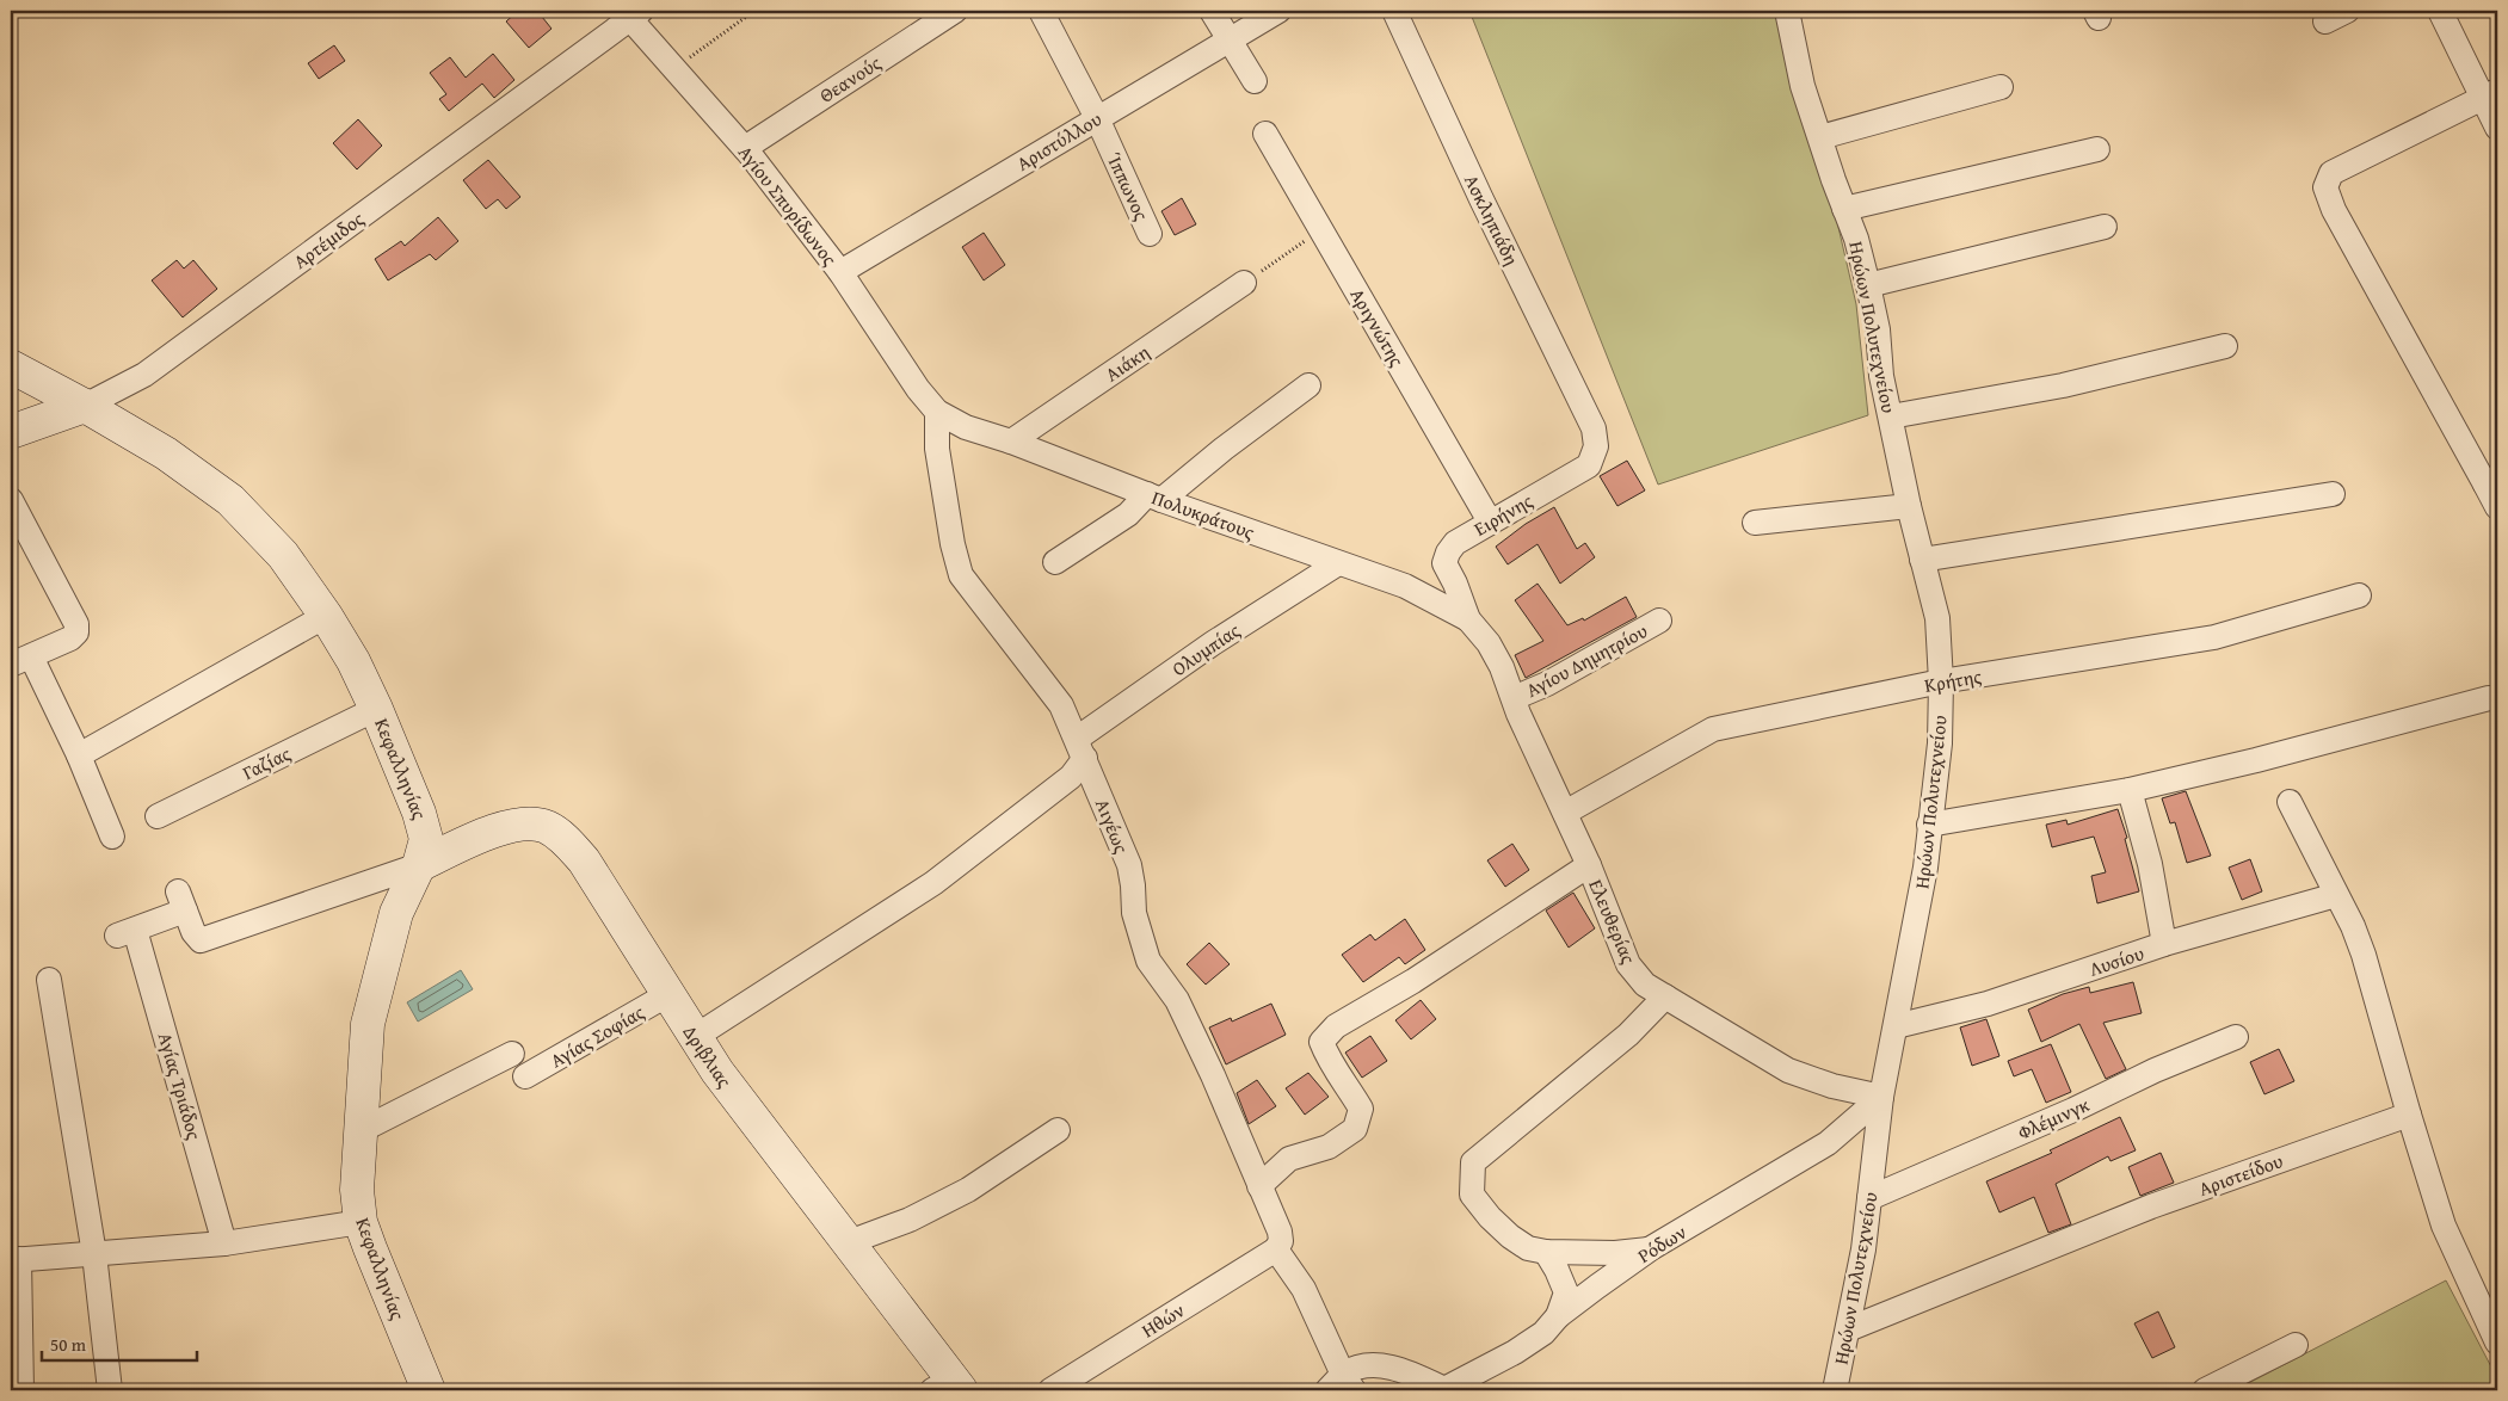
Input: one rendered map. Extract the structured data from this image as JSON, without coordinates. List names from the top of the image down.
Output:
{
  "streets": {
    "street": [
      "Θεανούς",
      "Αριστύλλου",
      "Ίππωνος",
      "Αγίου Σπυρίδωνος",
      "Ασκληπιάδη",
      "Αρτέμιδος",
      "Αριγνώτης",
      "Ηρώων Πολυτεχνείου",
      "Αιάκη",
      "Πολυκράτους",
      "Ειρήνης",
      "Ολυμπίας",
      "Αγίου Δημητρίου",
      "Κρήτης",
      "Γαζίας",
      "Κεφαλληνίας",
      "Αιγέως",
      "Ελευθερίας",
      "Λυσίου",
      "Αγίας Σοφίας",
      "Δριβλιας",
      "Αγίας Τριάδος",
      "Φλέμινγκ",
      "Αριστείδου",
      "Ρόδων",
      "Ηθών"
    ]
  },
  "crossings": [
    ["Θεανούς", "Αγίου Σπυρίδωνος"],
    ["Αριστύλλου", "Ίππωνος"],
    ["Αριστύλλου", "Αγίου Σπυρίδωνος"],
    ["Αγίου Σπυρίδωνος", "Αρτέμιδος"],
    ["Αγίου Σπυρίδωνος", "Πολυκράτους"],
    ["Αγίου Σπυρίδωνος", "Αιγέως"],
    ["Ασκληπιάδη", "Ειρήνης"],
    ["Αρτέμιδος", "Κεφαλληνίας"],
    ["Αριγνώτης", "Ειρήνης"],
    ["Ηρώων Πολυτεχνείου", "Κρήτης"],
    ["Ηρώων Πολυτεχνείου", "Ελευθερίας"],
    ["Ηρώων Πολυτεχνείου", "Λυσίου"],
    ["Ηρώων Πολυτεχνείου", "Φλέμινγκ"],
    ["Ηρώων Πολυτεχνείου", "Αριστείδου"],
    ["Ηρώων Πολυτεχνείου", "Ρόδων"],
    ["Αιάκη", "Πολυκράτους"],
    ["Πολυκράτους", "Ειρήνης"],
    ["Πολυκράτους", "Ολυμπίας"],
    ["Πολυκράτους", "Αιγέως"],
    ["Πολυκράτους", "Ελευθερίας"],
    ["Ειρήνης", "Ελευθερίας"],
    ["Ολυμπίας", "Αιγέως"],
    ["Ολυμπίας", "Δριβλιας"],
    ["Αγίου Δημητρίου", "Ελευθερίας"],
    ["Κρήτης", "Ελευθερίας"],
    ["Γαζίας", "Κεφαλληνίας"],
    ["Κεφαλληνίας", "Δριβλιας"],
    ["Κεφαλληνίας", "Αγίας Τριάδος"],
    ["Αιγέως", "Ηθών"],
    ["Ελευθερίας", "Ρόδων"],
    ["Αγίας Σοφίας", "Δριβλιας"],
    ["Δριβλιας", "Αγίας Τριάδος"]
  ],
  "scale_bar": "50 m"
}
